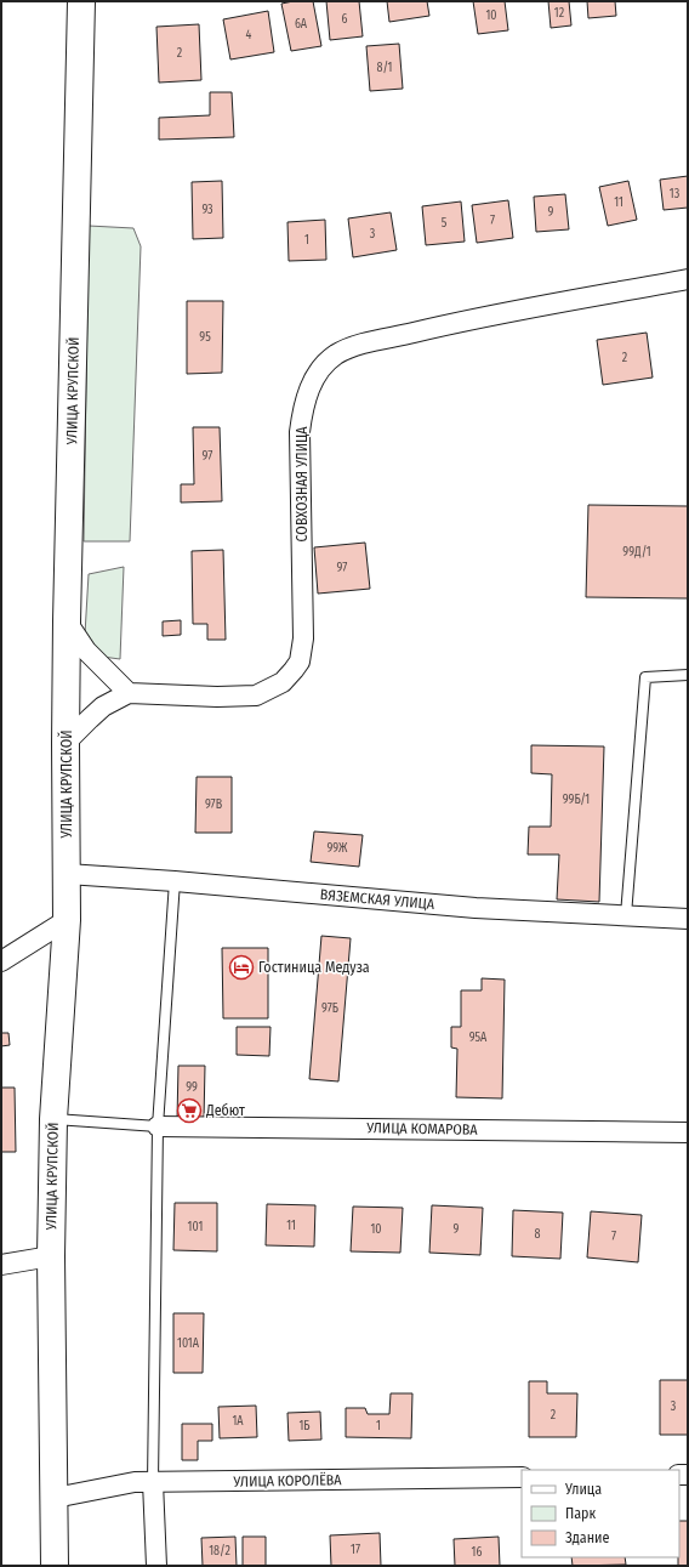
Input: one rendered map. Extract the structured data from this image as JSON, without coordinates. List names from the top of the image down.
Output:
{
  "streets": {
    "main road": ["УЛИЦА КРУПСКОЙ"],
    "street": [
      "СОВХОЗНАЯ УЛИЦА",
      "ВЯЗЕМСКАЯ УЛИЦА",
      "УЛИЦА КОМАРОВА",
      "УЛИЦА КОРОЛЁВА"
    ]
  },
  "crossings": [
    ["УЛИЦА КРУПСКОЙ", "ВЯЗЕМСКАЯ УЛИЦА"],
    ["УЛИЦА КРУПСКОЙ", "УЛИЦА КОРОЛЁВА"]
  ],
  "places": {
    "hotel": ["Гостиница Медуза"],
    "supermarket": ["Дебют"]
  },
  "house_numbers": [
    "12",
    "10",
    "6",
    "6А",
    "4",
    "2",
    "8/1",
    "13",
    "11",
    "93",
    "9",
    "7",
    "5",
    "3",
    "1",
    "95",
    "2",
    "97",
    "99Д/1",
    "97",
    "99Б/1",
    "97В",
    "99Ж",
    "97Б",
    "95А",
    "99",
    "11",
    "101",
    "10",
    "9",
    "8",
    "7",
    "101А",
    "3",
    "2",
    "1А",
    "1Б",
    "1",
    "17",
    "18/2",
    "16"
  ],
  "legend": ["Улица", "Парк", "Здание"]
}
